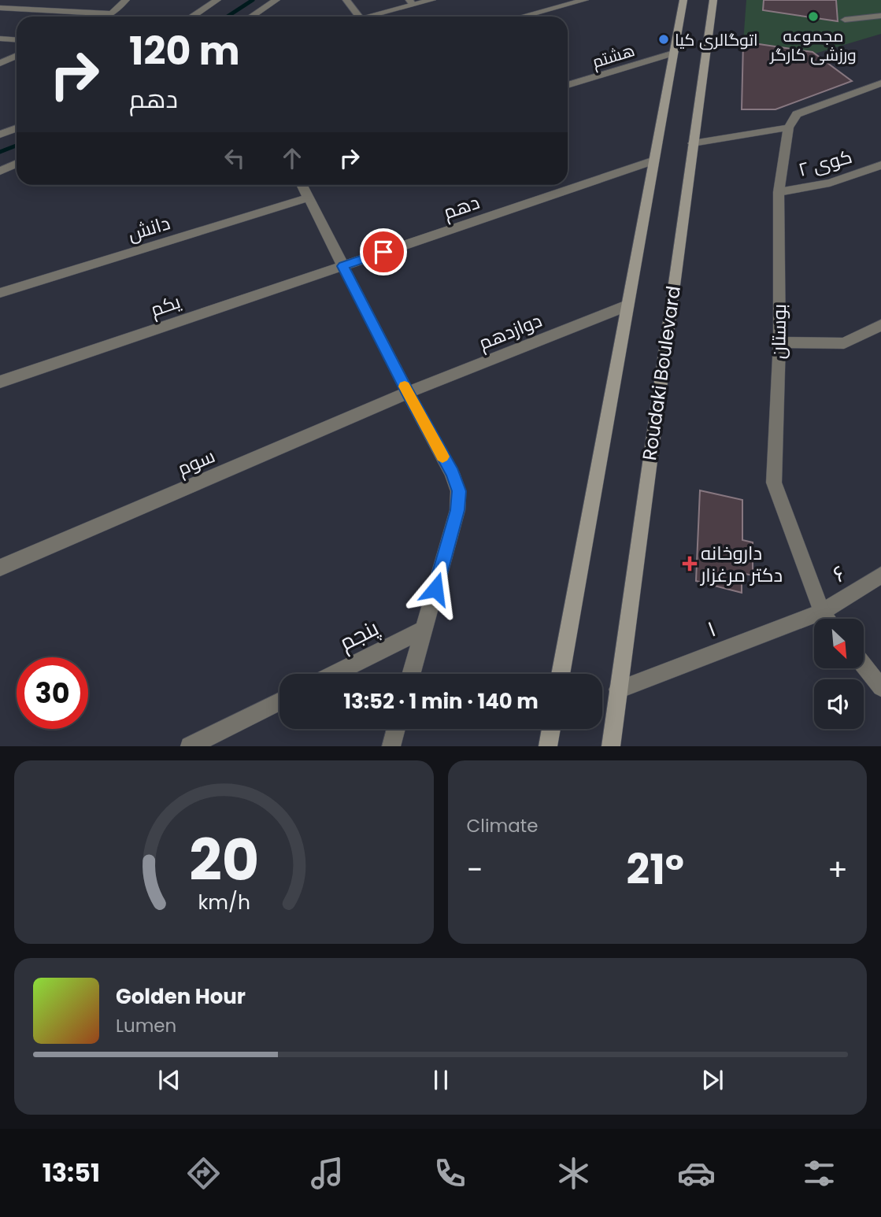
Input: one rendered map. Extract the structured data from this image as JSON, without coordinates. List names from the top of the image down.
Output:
{
  "streets": {
    "main road": ["Roudaki Boulevard"],
    "street": [
      "هشتم",
      "کوی ۲",
      "دهم",
      "دانش",
      "یکم",
      "دوازدهم",
      "بوستان",
      "سوم",
      "۶",
      "۱",
      "پنجم"
    ]
  },
  "crossings": [
    ["کوی ۲", "بوستان"],
    ["دهم", "یکم"],
    ["دوازدهم", "سوم"],
    ["بوستان", "۶"],
    ["بوستان", "۱"],
    ["Roudaki Boulevard", "۱"],
    ["۶", "۱"]
  ],
  "places": {
    "other": ["مجموعه ورزشی کارگر", "اتوگالری کیا"],
    "health": ["داروخانه دکتر مرغزار"]
  },
  "north": "bottom right",
  "page": {
    "turn": ["120 m", "دهم"],
    "limit": "30",
    "trip": "13:52 · 1 min · 140 m",
    "tile": "Climate",
    "heat": ["−", "21°", "+"],
    "song": ["Golden Hour", "Lumen"],
    "tabs": "13:51",
    "gauge": ["20", "km/h"]
  }
}
